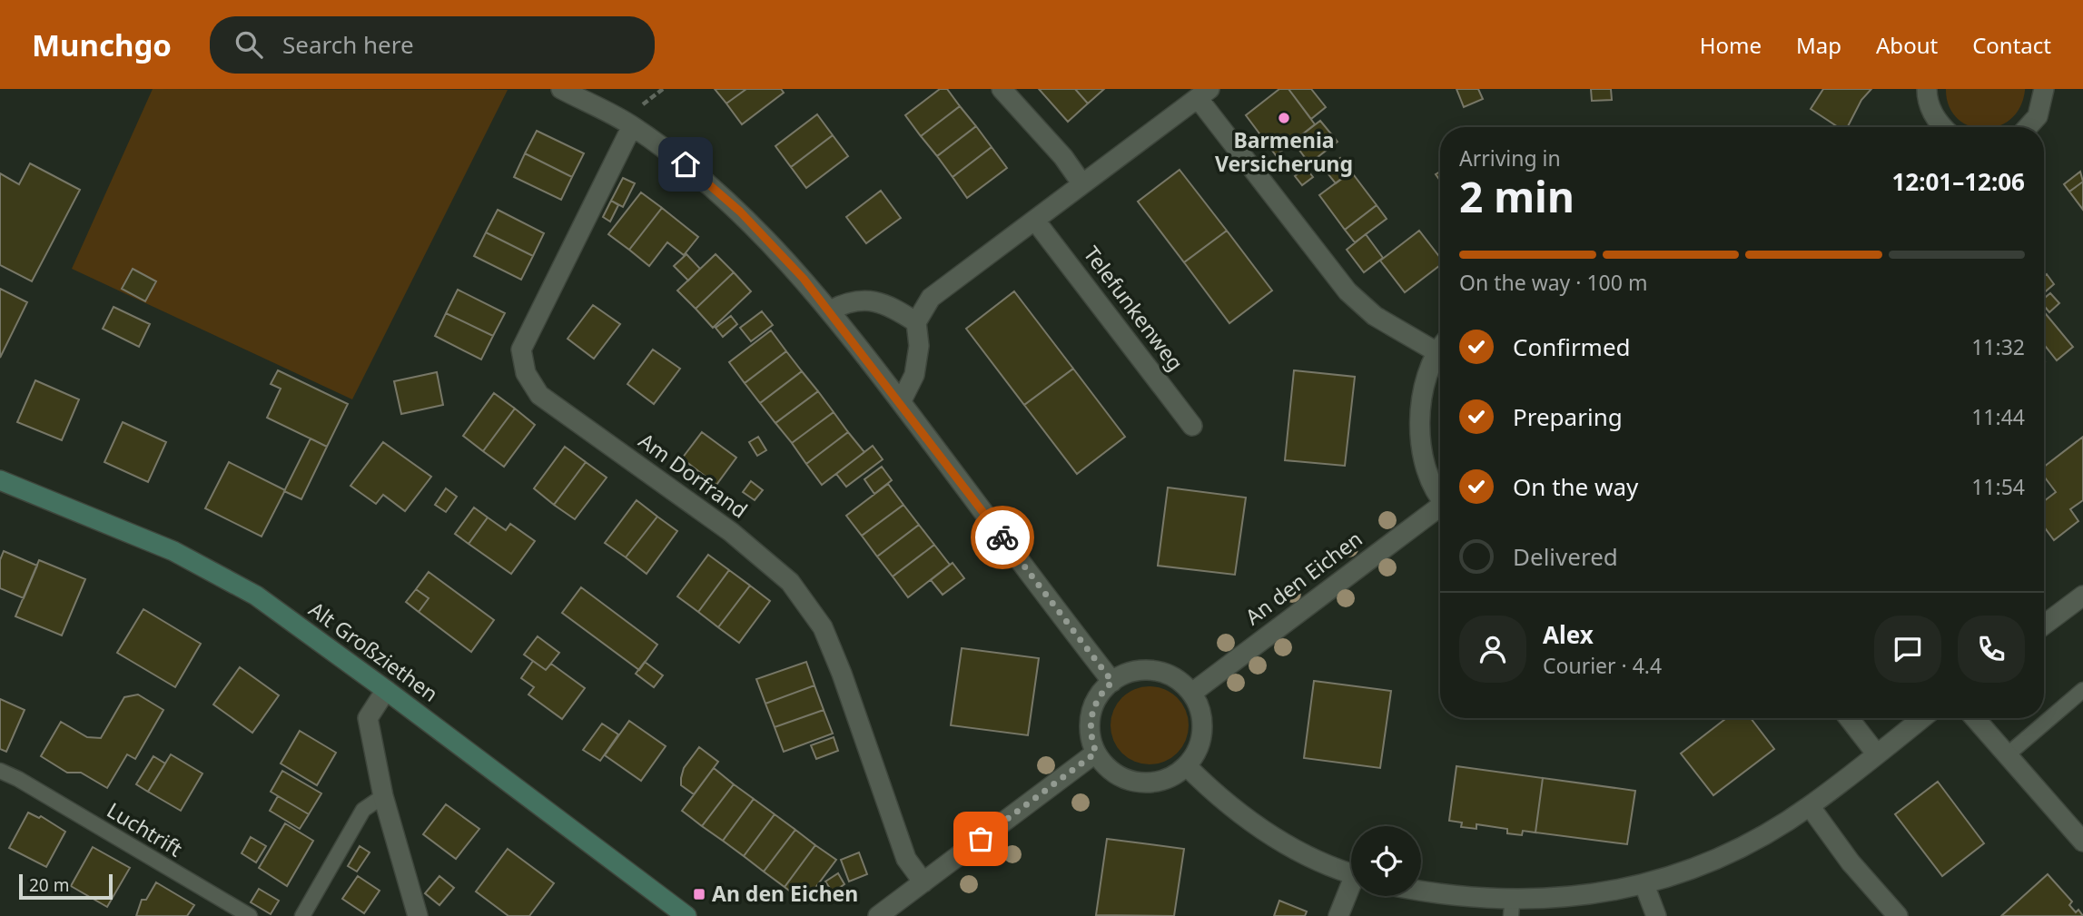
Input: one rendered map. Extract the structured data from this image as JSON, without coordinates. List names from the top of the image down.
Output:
{
  "streets": {
    "street": [
      "Telefunkenweg",
      "Am Dorfrand",
      "An den Eichen",
      "Alt Großziethen"
    ],
    "lane": ["Luchtrift"]
  },
  "places": {
    "other": ["Barmenia Versicherung"],
    "transit": ["An den Eichen"]
  },
  "scale_bar": "20 m",
  "page": {
    "header": "Munchgo",
    "search": "Search here",
    "nav": [
      "Home",
      "Map",
      "About",
      "Contact"
    ],
    "heading": ["2 min", "Arriving in", "12:01–12:06"],
    "panel": ["Alex", "Courier · 4.4"],
    "bar": "On the way · 100 m",
    "list": [
      ["Confirmed", "11:32"],
      ["Preparing", "11:44"],
      ["On the way", "11:54"],
      "Delivered"
    ],
    "scale": "20 m"
  }
}
